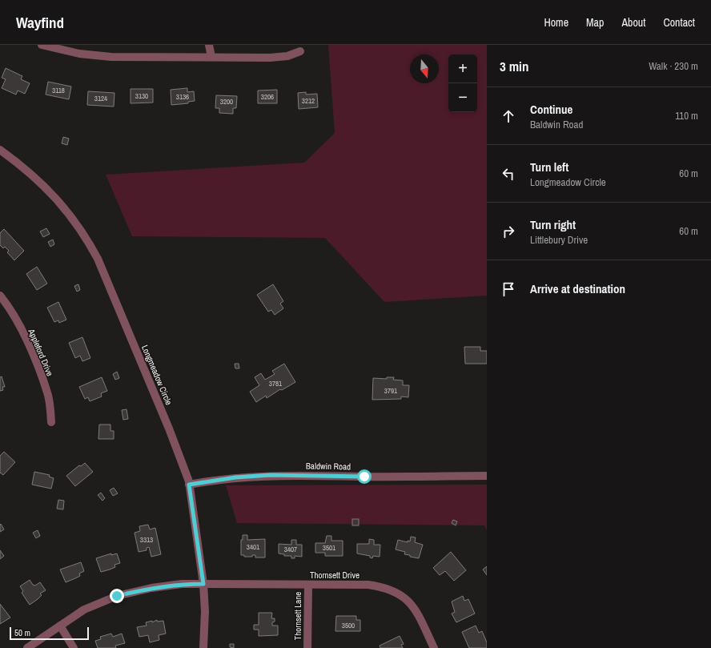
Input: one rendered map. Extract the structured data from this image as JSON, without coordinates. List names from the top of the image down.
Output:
{
  "streets": {
    "street": [
      "Appleford Drive",
      "Longmeadow Circle",
      "Baldwin Road",
      "Thornsett Drive",
      "Thornsett Lane"
    ]
  },
  "crossings": [
    ["Longmeadow Circle", "Baldwin Road"],
    ["Longmeadow Circle", "Thornsett Drive"],
    ["Thornsett Drive", "Thornsett Lane"]
  ],
  "house_numbers": [
    "3118",
    "3130",
    "3136",
    "3206",
    "3124",
    "3212",
    "3200",
    "3781",
    "3791",
    "3313",
    "3401",
    "3501",
    "3407",
    "3500"
  ],
  "scale_bar": "50 m",
  "north": "bottom",
  "page": {
    "header": "Wayfind",
    "nav": [
      "Home",
      "Map",
      "About",
      "Contact"
    ],
    "heading": ["3 min", "Walk · 230 m"],
    "map_buttons": ["+", "−"],
    "list": [
      ["Continue", "Baldwin Road", "110 m"],
      ["Turn left", "Longmeadow Circle", "60 m"],
      ["Turn right", "Littlebury Drive", "60 m"],
      "Arrive at destination"
    ],
    "scale": "50 m"
  }
}
